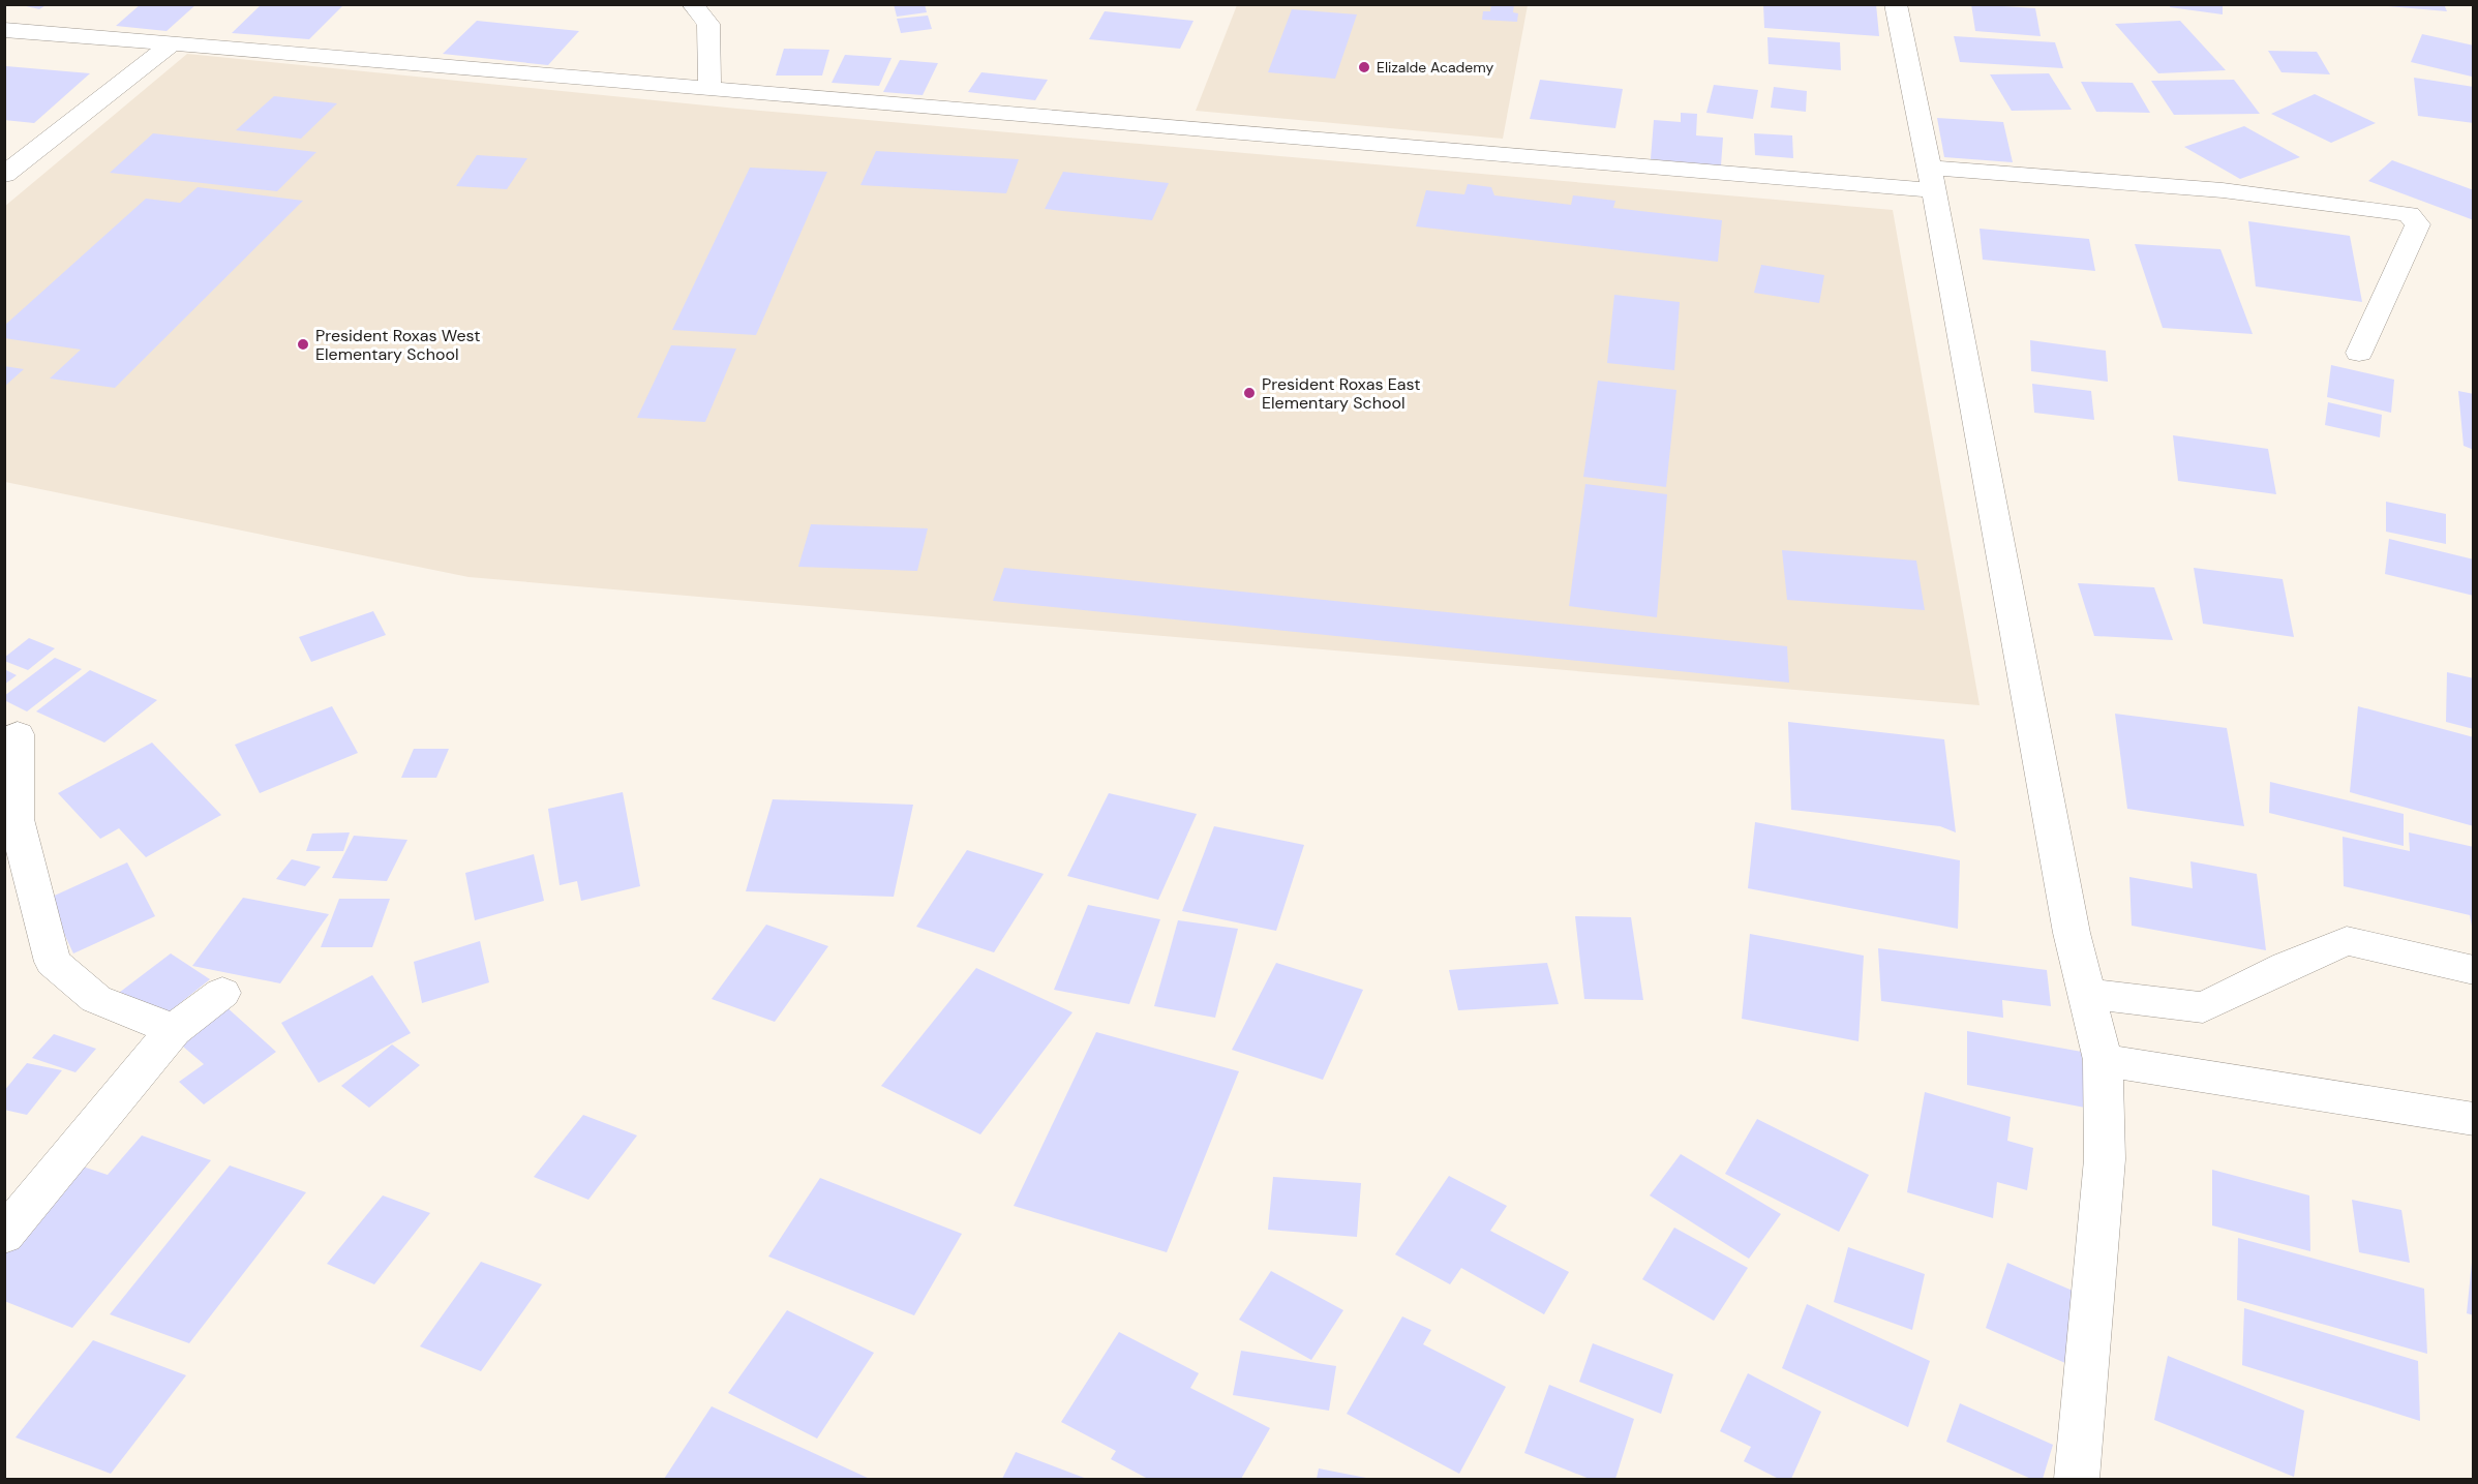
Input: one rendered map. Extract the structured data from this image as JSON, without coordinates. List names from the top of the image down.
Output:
{
  "places": ["Elizalde Academy", "President Roxas West Elementary School", "President Roxas East Elementary School"]
}
